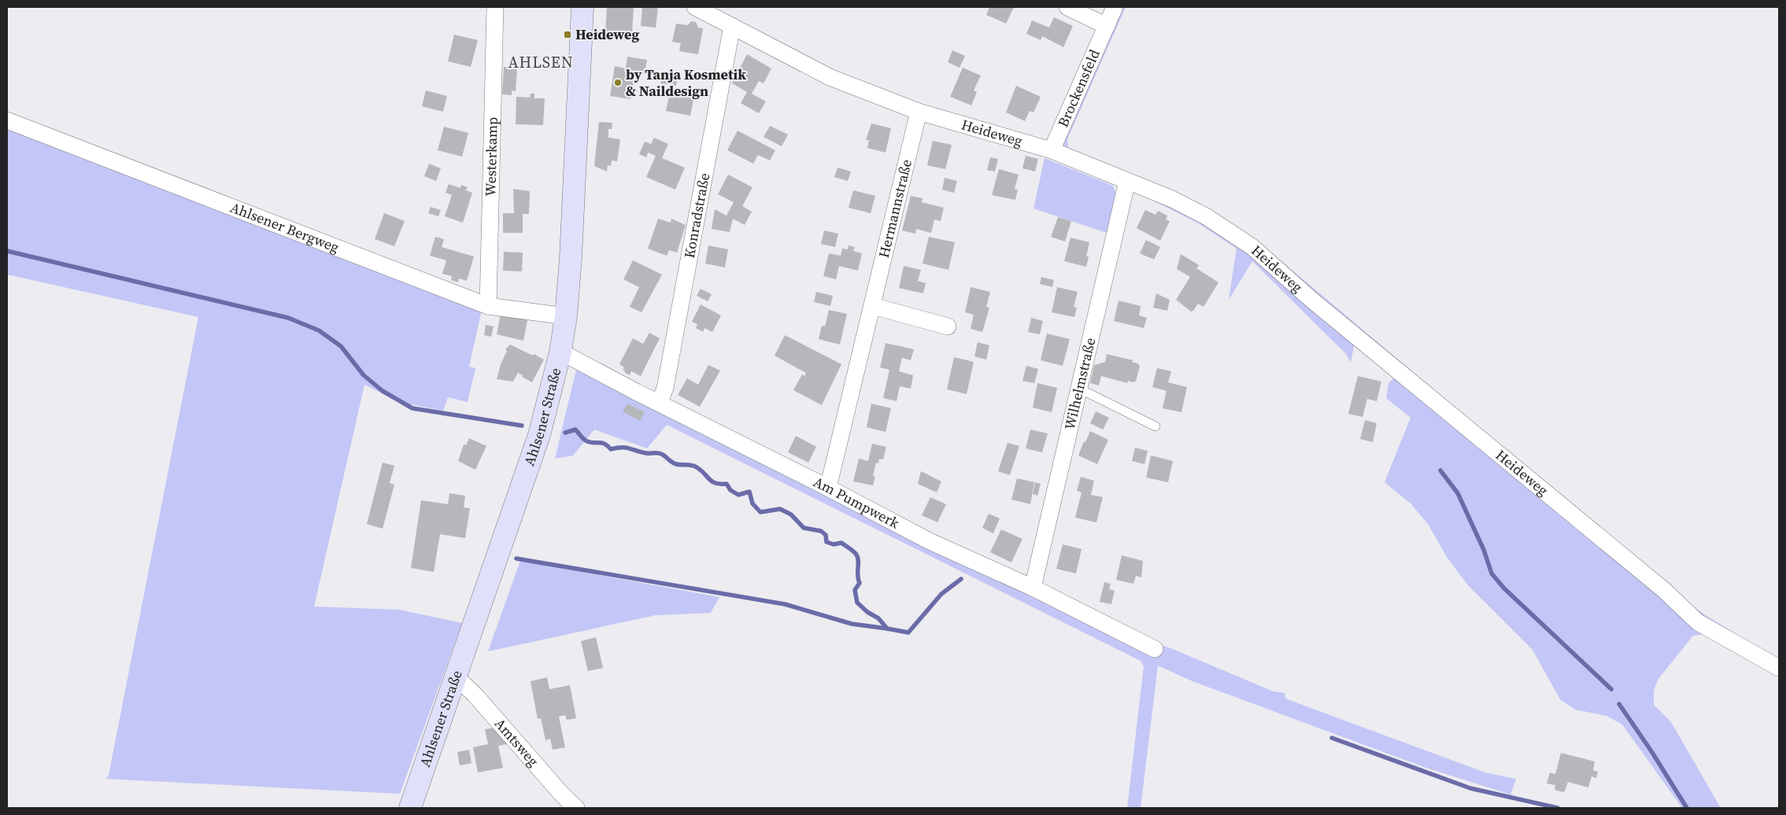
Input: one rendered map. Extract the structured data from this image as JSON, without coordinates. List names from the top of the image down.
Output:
{
  "streets": {
    "main road": ["Ahlsener Straße"],
    "street": [
      "Brockensfeld",
      "Heideweg",
      "Westerkamp",
      "Hermannstraße",
      "Konradstraße",
      "Ahlsener Bergweg",
      "Wilhelmstraße",
      "Am Pumpwerk",
      "Amtsweg"
    ]
  },
  "crossings": [
    ["Brockensfeld", "Heideweg"],
    ["Heideweg", "Hermannstraße"],
    ["Heideweg", "Konradstraße"],
    ["Heideweg", "Wilhelmstraße"],
    ["Westerkamp", "Ahlsener Bergweg"],
    ["Hermannstraße", "Am Pumpwerk"],
    ["Konradstraße", "Am Pumpwerk"],
    ["Ahlsener Bergweg", "Ahlsener Straße"],
    ["Wilhelmstraße", "Am Pumpwerk"],
    ["Ahlsener Straße", "Am Pumpwerk"],
    ["Ahlsener Straße", "Amtsweg"]
  ],
  "districts": ["AHLSEN"],
  "places": {
    "transit": ["Heideweg"],
    "other": ["by Tanja Kosmetik & Naildesign"]
  }
}
